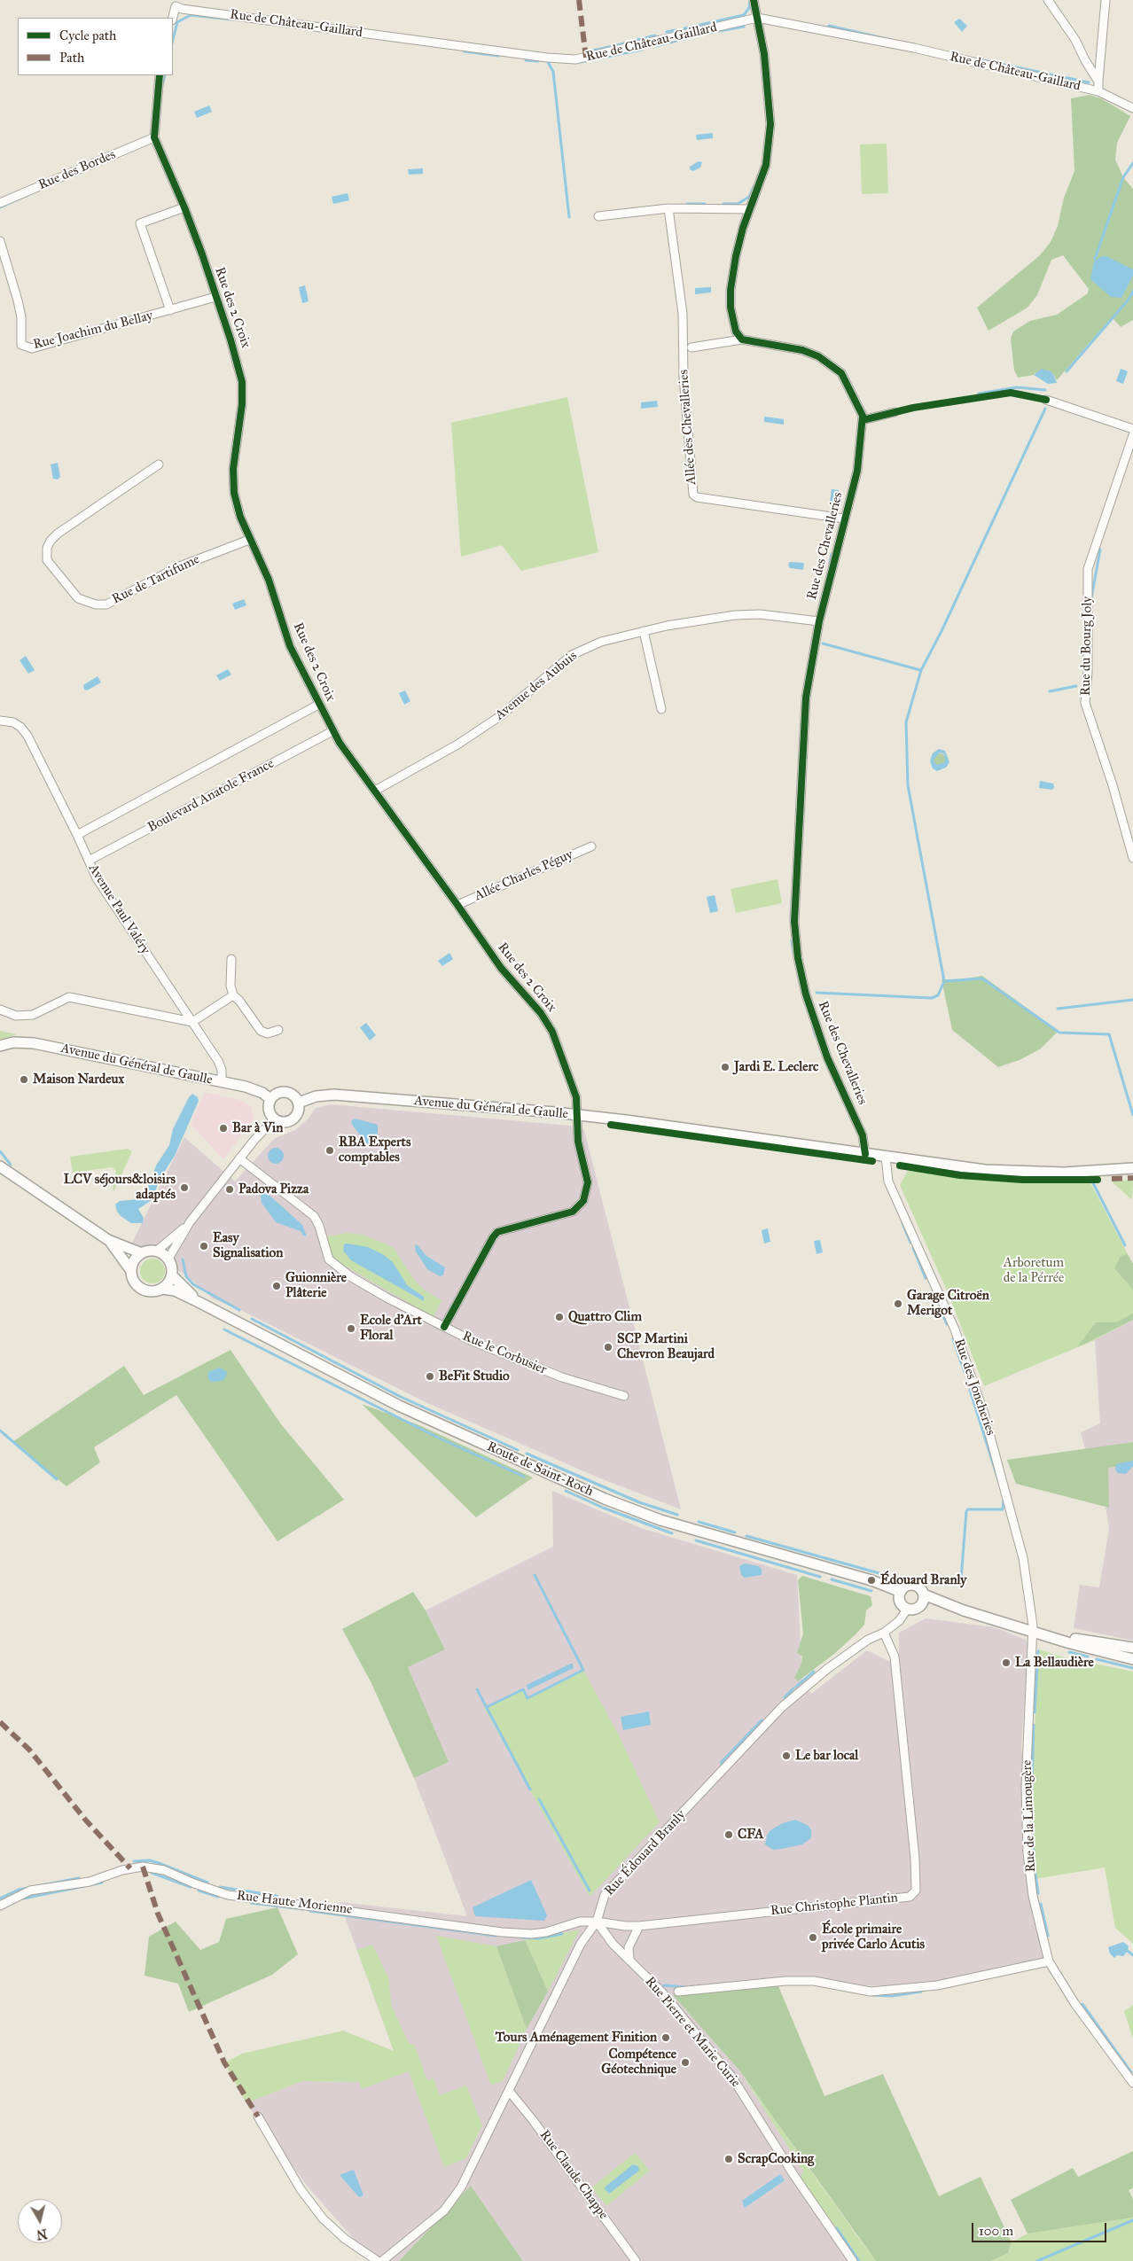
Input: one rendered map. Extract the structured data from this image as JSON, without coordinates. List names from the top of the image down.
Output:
{
  "streets": {
    "street": [
      "Rue de Château-Gaillard",
      "Rue des Bordes",
      "Rue des 2 Croix",
      "Rue Joachim du Bellay",
      "Allée des Chevalleries",
      "Rue des Chevalleries",
      "Rue de Tartifume",
      "Rue du Bourg Joly",
      "Avenue des Aubuis",
      "Boulevard Anatole France",
      "Allée Charles Péguy",
      "Avenue Paul Valéry",
      "Avenue du Général de Gaulle",
      "Rue le Corbusier",
      "Rue des Joncheries",
      "Route de Saint-Roch",
      "Rue de la Limougère",
      "Rue Édouard Branly",
      "Rue Haute Morienne",
      "Rue Christophe Plantin",
      "Rue Pierre et Marie Curie",
      "Rue Claude Chappe"
    ]
  },
  "crossings": [
    ["Rue des Bordes", "Rue des 2 Croix"],
    ["Rue des 2 Croix", "Rue Joachim du Bellay"],
    ["Rue des 2 Croix", "Rue de Tartifume"],
    ["Rue des 2 Croix", "Avenue des Aubuis"],
    ["Rue des 2 Croix", "Boulevard Anatole France"],
    ["Rue des 2 Croix", "Allée Charles Péguy"],
    ["Rue des 2 Croix", "Avenue du Général de Gaulle"],
    ["Rue des 2 Croix", "Rue le Corbusier"],
    ["Allée des Chevalleries", "Rue des Chevalleries"],
    ["Rue des Chevalleries", "Avenue des Aubuis"],
    ["Rue des Chevalleries", "Avenue du Général de Gaulle"],
    ["Boulevard Anatole France", "Avenue Paul Valéry"],
    ["Avenue Paul Valéry", "Avenue du Général de Gaulle"],
    ["Avenue du Général de Gaulle", "Rue des Joncheries"],
    ["Rue des Joncheries", "Rue de la Limougère"],
    ["Route de Saint-Roch", "Rue Édouard Branly"],
    ["Rue Édouard Branly", "Rue Haute Morienne"],
    ["Rue Édouard Branly", "Rue Christophe Plantin"],
    ["Rue Édouard Branly", "Rue Pierre et Marie Curie"],
    ["Rue Édouard Branly", "Rue Claude Chappe"],
    ["Rue Haute Morienne", "Rue Christophe Plantin"],
    ["Rue Haute Morienne", "Rue Pierre et Marie Curie"],
    ["Rue Christophe Plantin", "Rue Pierre et Marie Curie"]
  ],
  "parks": ["Arboretum de la Pérrée"],
  "places": [
    "Jardi E. Leclerc",
    "Maison Nardeux",
    "Bar à Vin",
    "RBA Experts comptables",
    "LCV séjours&loisirs adaptés",
    "Padova Pizza",
    "Easy Signalisation",
    "Guionnière Plâterie",
    "Garage Citroën Merigot",
    "Quattro Clim",
    "Ecole d'Art Floral",
    "SCP Martini Chevron Beaujard",
    "BeFit Studio",
    "Édouard Branly",
    "La Bellaudière",
    "Le bar local",
    "CFA",
    "École primaire privée Carlo Acutis",
    "Tours Aménagement Finition",
    "Compétence Géotechnique",
    "ScrapCooking"
  ],
  "legend": ["Cycle path", "Path"],
  "scale_bar": "100 m",
  "north": "bottom"
}
